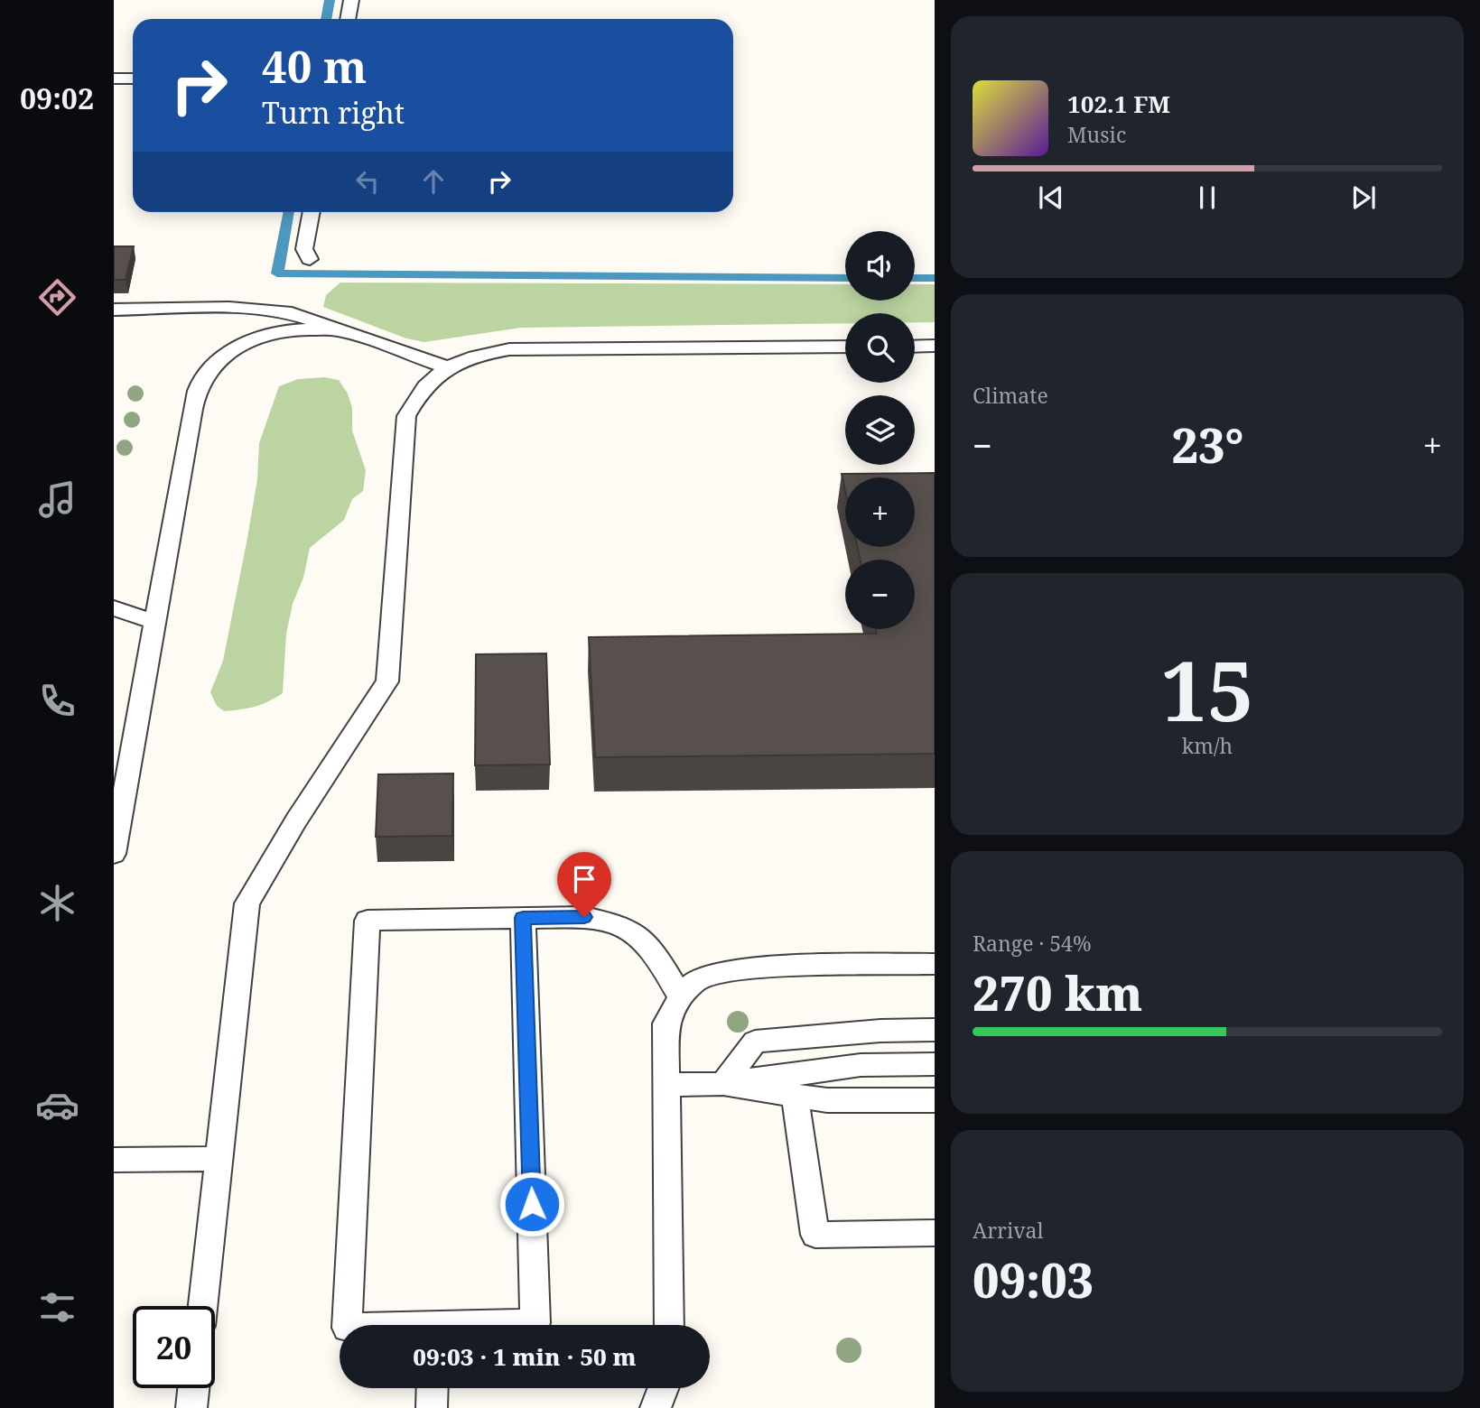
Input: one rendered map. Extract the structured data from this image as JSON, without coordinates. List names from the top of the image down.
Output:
{
  "page": {
    "tabs": "09:02",
    "turn": ["40 m", "Turn right"],
    "song": ["102.1 FM", "Music"],
    "map_buttons": ["+", "−"],
    "tile": [
      "Climate",
      ["15", "km/h"],
      ["Range · 54%", "270 km"],
      ["Arrival", "09:03"]
    ],
    "heat": ["−", "23°", "+"],
    "limit": "20",
    "trip": "09:03 · 1 min · 50 m"
  }
}
